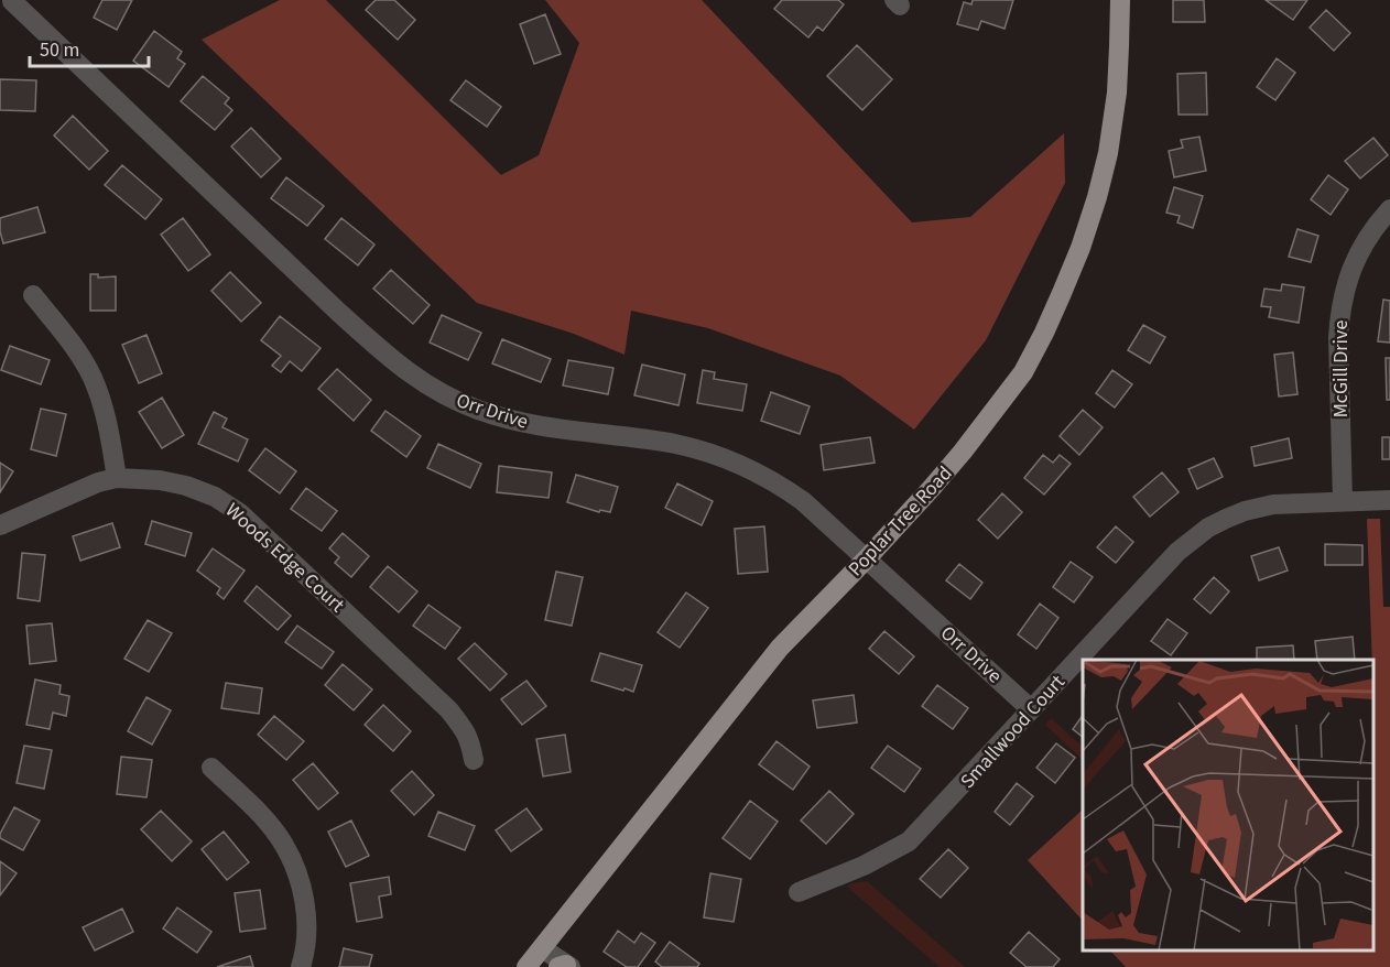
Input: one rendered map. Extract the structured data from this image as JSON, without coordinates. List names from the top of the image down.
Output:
{
  "streets": {
    "main road": ["Poplar Tree Road"],
    "street": [
      "McGill Drive",
      "Orr Drive",
      "Woods Edge Court",
      "Smallwood Court"
    ]
  },
  "crossings": [
    ["McGill Drive", "Smallwood Court"],
    ["Orr Drive", "Poplar Tree Road"],
    ["Orr Drive", "Smallwood Court"]
  ],
  "scale_bar": "50 m"
}
